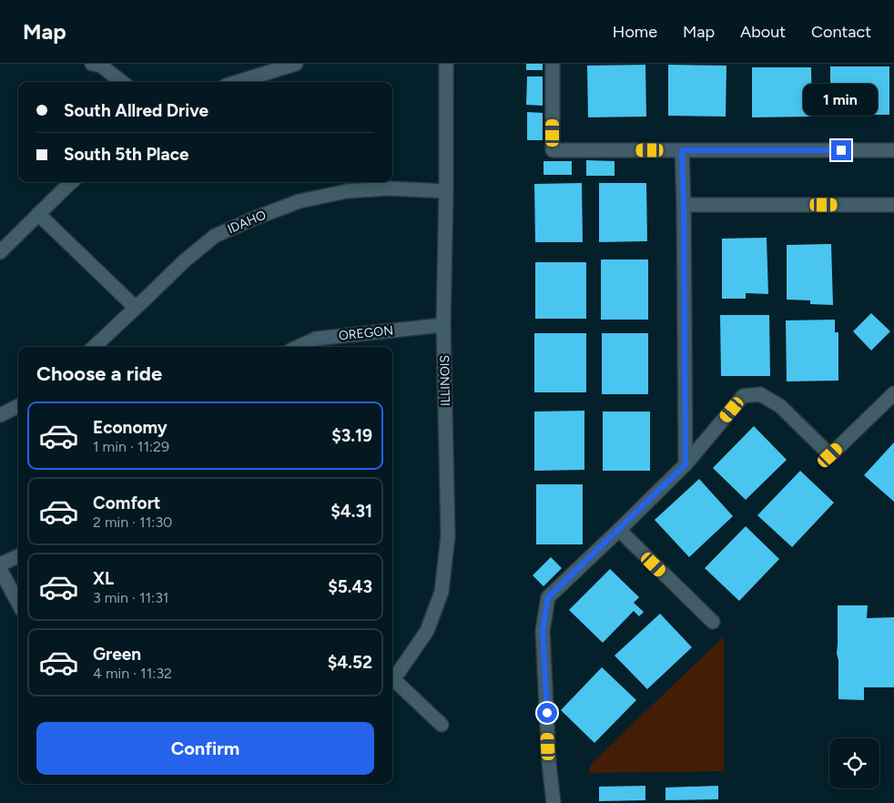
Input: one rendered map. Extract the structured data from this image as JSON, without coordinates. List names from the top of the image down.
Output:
{
  "streets": {
    "street": ["IDAHO", "OREGON", "ILLINOIS"]
  },
  "crossings": [
    ["IDAHO", "ILLINOIS"],
    ["OREGON", "ILLINOIS"]
  ],
  "page": {
    "header": "Map",
    "nav": [
      "Home",
      "Map",
      "About",
      "Contact"
    ],
    "banner": ["South Allred Drive", "South 5th Place"],
    "bubble": "1 min",
    "heading": "Choose a ride",
    "list": [
      {
        "name": "Economy",
        "note": "1 min · 11:29",
        "value": "$3.19"
      },
      {
        "name": "Comfort",
        "note": "2 min · 11:30",
        "value": "$4.31"
      },
      {
        "name": "XL",
        "note": "3 min · 11:31",
        "value": "$5.43"
      },
      {
        "name": "Green",
        "note": "4 min · 11:32",
        "value": "$4.52"
      }
    ],
    "buttons": "Confirm"
  }
}
